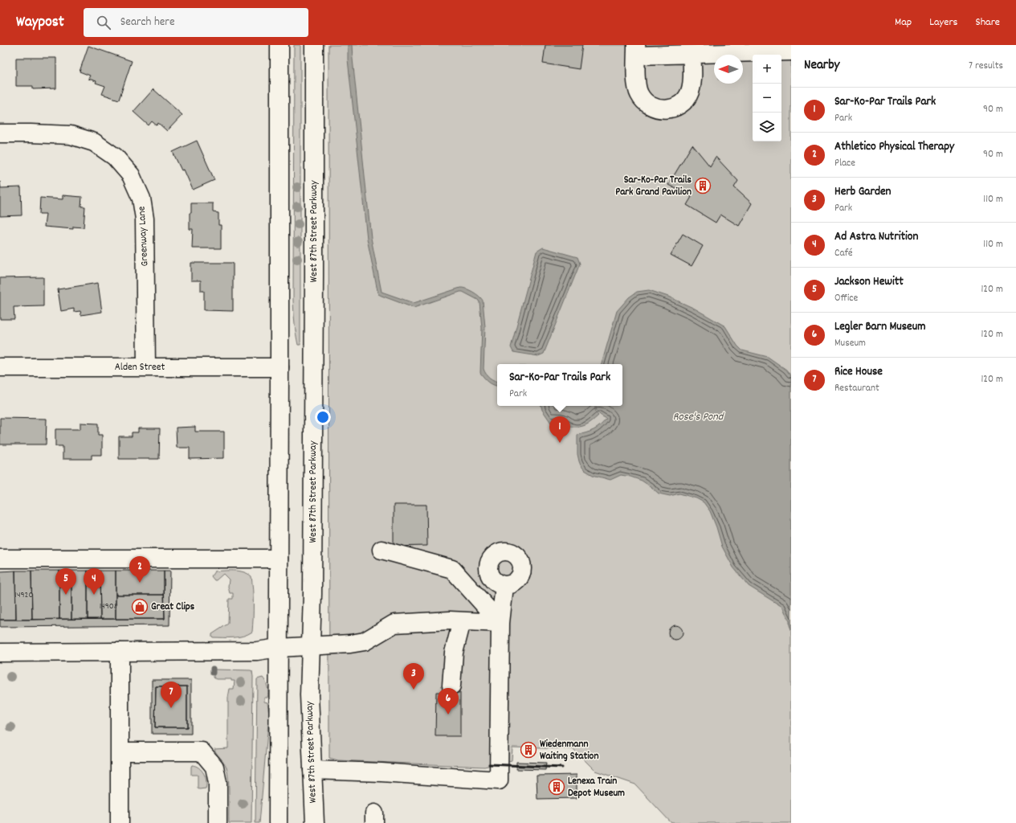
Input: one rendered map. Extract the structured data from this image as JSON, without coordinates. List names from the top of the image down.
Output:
{
  "streets": {
    "main road": ["West 87th Street Parkway", "Greenway Lane", "Alden Street"]
  },
  "crossings": [
    ["Greenway Lane", "Alden Street"]
  ],
  "water": ["Rose's Pond"],
  "places": {
    "building": ["Sar-Ko-Par Trails Park Grand Pavilion", "Wiedenmann Waiting Station", "Lenexa Train Depot Museum"],
    "shop": ["Great Clips"]
  },
  "house_numbers": ["14920", "14908"],
  "north": "left",
  "page": {
    "header": "Waypost",
    "search": "Search here",
    "nav": ["Map", "Layers", "Share"],
    "heading": ["Nearby", "7 results"],
    "map_buttons": ["+", "−"],
    "list": [
      {
        "mark": "1",
        "name": "Sar-Ko-Par Trails Park",
        "note": "Park",
        "value": "90 m"
      },
      {
        "mark": "2",
        "name": "Athletico Physical Therapy",
        "note": "Place",
        "value": "90 m"
      },
      {
        "mark": "3",
        "name": "Herb Garden",
        "note": "Park",
        "value": "110 m"
      },
      {
        "mark": "4",
        "name": "Ad Astra Nutrition",
        "note": "Café",
        "value": "110 m"
      },
      {
        "mark": "5",
        "name": "Jackson Hewitt",
        "note": "Office",
        "value": "120 m"
      },
      {
        "mark": "6",
        "name": "Legler Barn Museum",
        "note": "Museum",
        "value": "120 m"
      },
      {
        "mark": "7",
        "name": "Rice House",
        "note": "Restaurant",
        "value": "120 m"
      }
    ],
    "popup": ["Sar-Ko-Par Trails Park", "Park"],
    "pins": [
      "1",
      "2",
      "4",
      "5",
      "3",
      "7",
      "6"
    ]
  }
}
